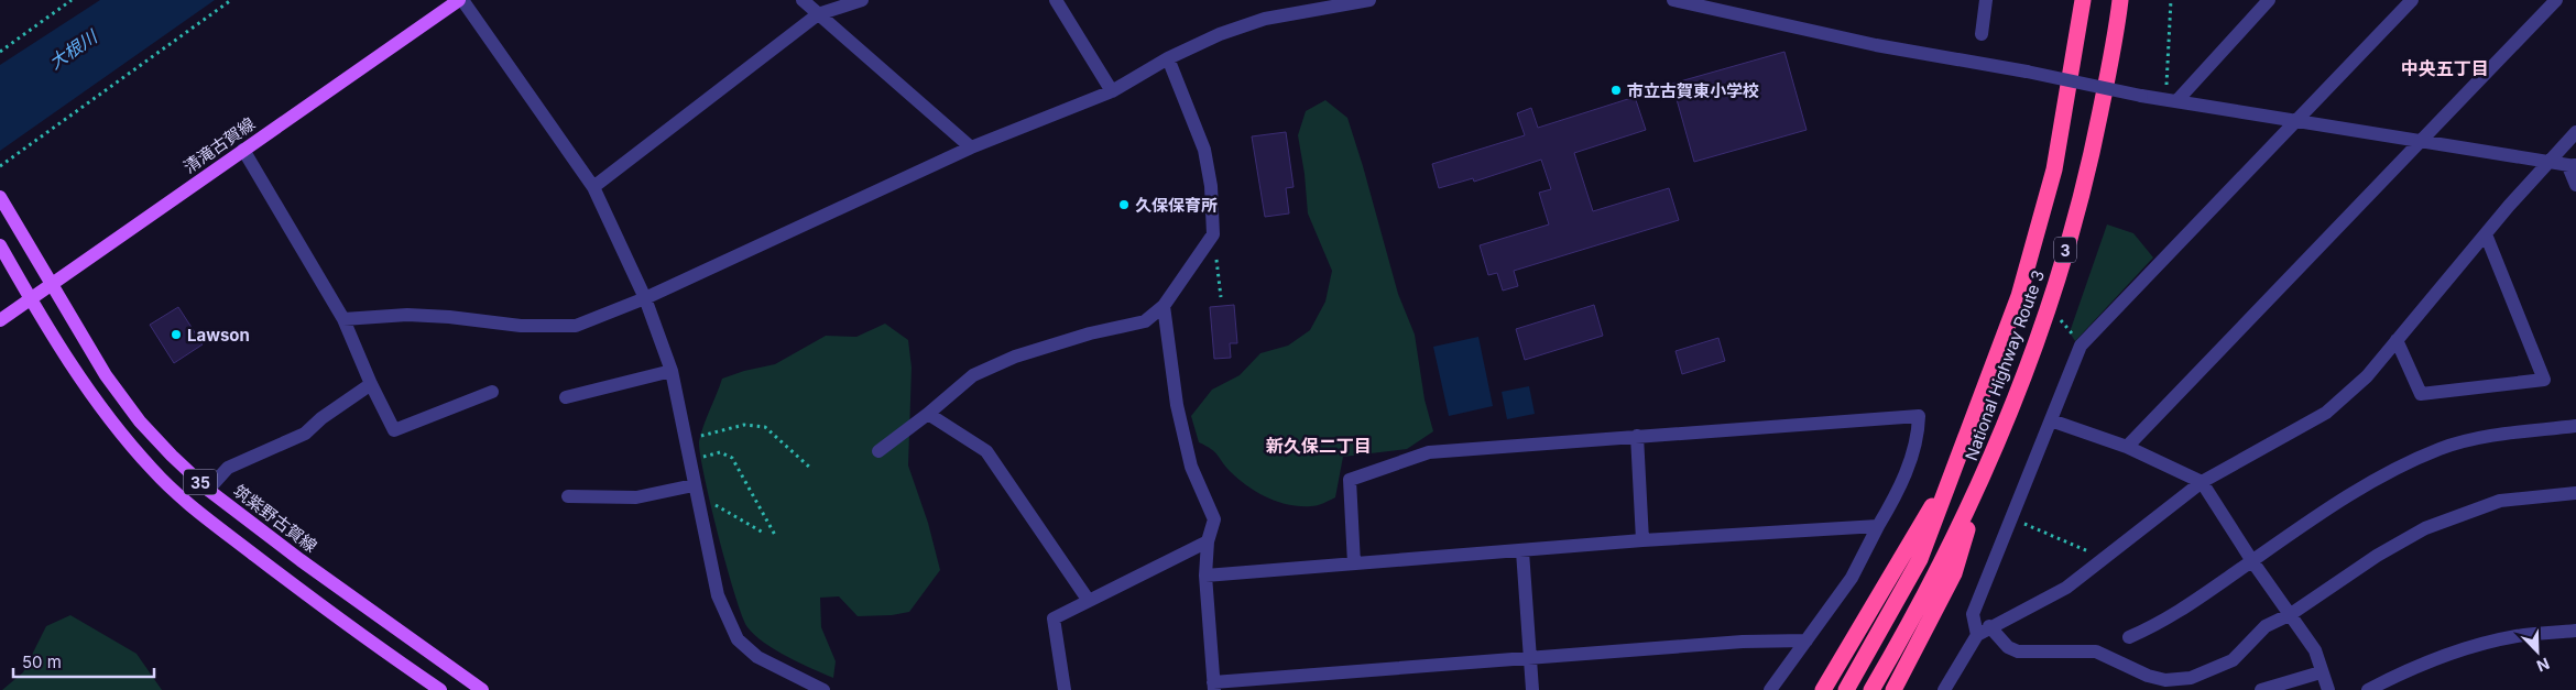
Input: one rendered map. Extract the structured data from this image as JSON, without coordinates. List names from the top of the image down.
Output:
{
  "streets": {
    "highway": ["3", "National Highway Route 3"],
    "main road": ["清滝古賀線", "35", "筑紫野古賀線"]
  },
  "crossings": [
    ["清滝古賀線", "35"],
    ["清滝古賀線", "筑紫野古賀線"]
  ],
  "districts": ["中央五丁目", "新久保二丁目"],
  "water": ["大根川"],
  "places": ["市立古賀東小学校", "久保保育所", "Lawson"],
  "scale_bar": "50 m",
  "north": "bottom right"
}
